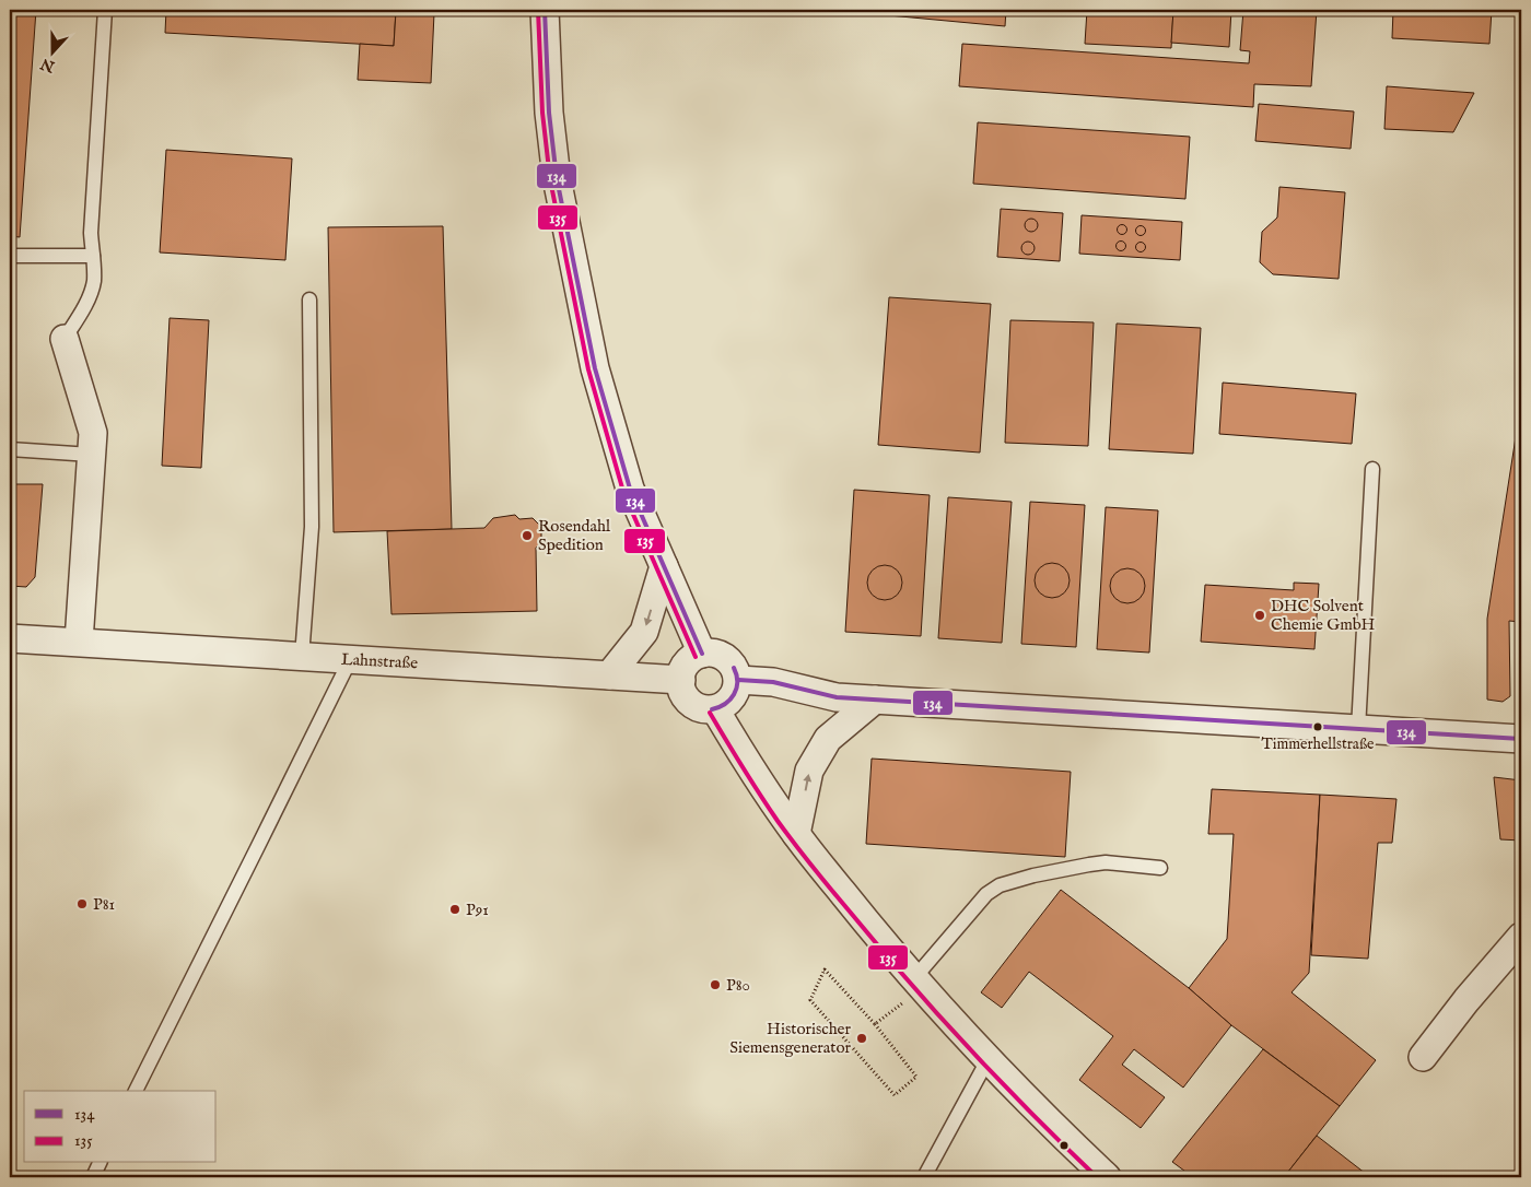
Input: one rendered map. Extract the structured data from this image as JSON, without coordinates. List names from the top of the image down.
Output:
{
  "streets": {
    "street": ["Lahnstraße"]
  },
  "places": [
    "Rosendahl Spedition",
    "DHC Solvent Chemie GmbH",
    "Timmerhellstraße",
    "P81",
    "P91",
    "P80",
    "Historischer Siemensgenerator"
  ],
  "lines": ["transit line 134", "transit line 135"],
  "legend": ["134", "135"],
  "north": "bottom"
}
